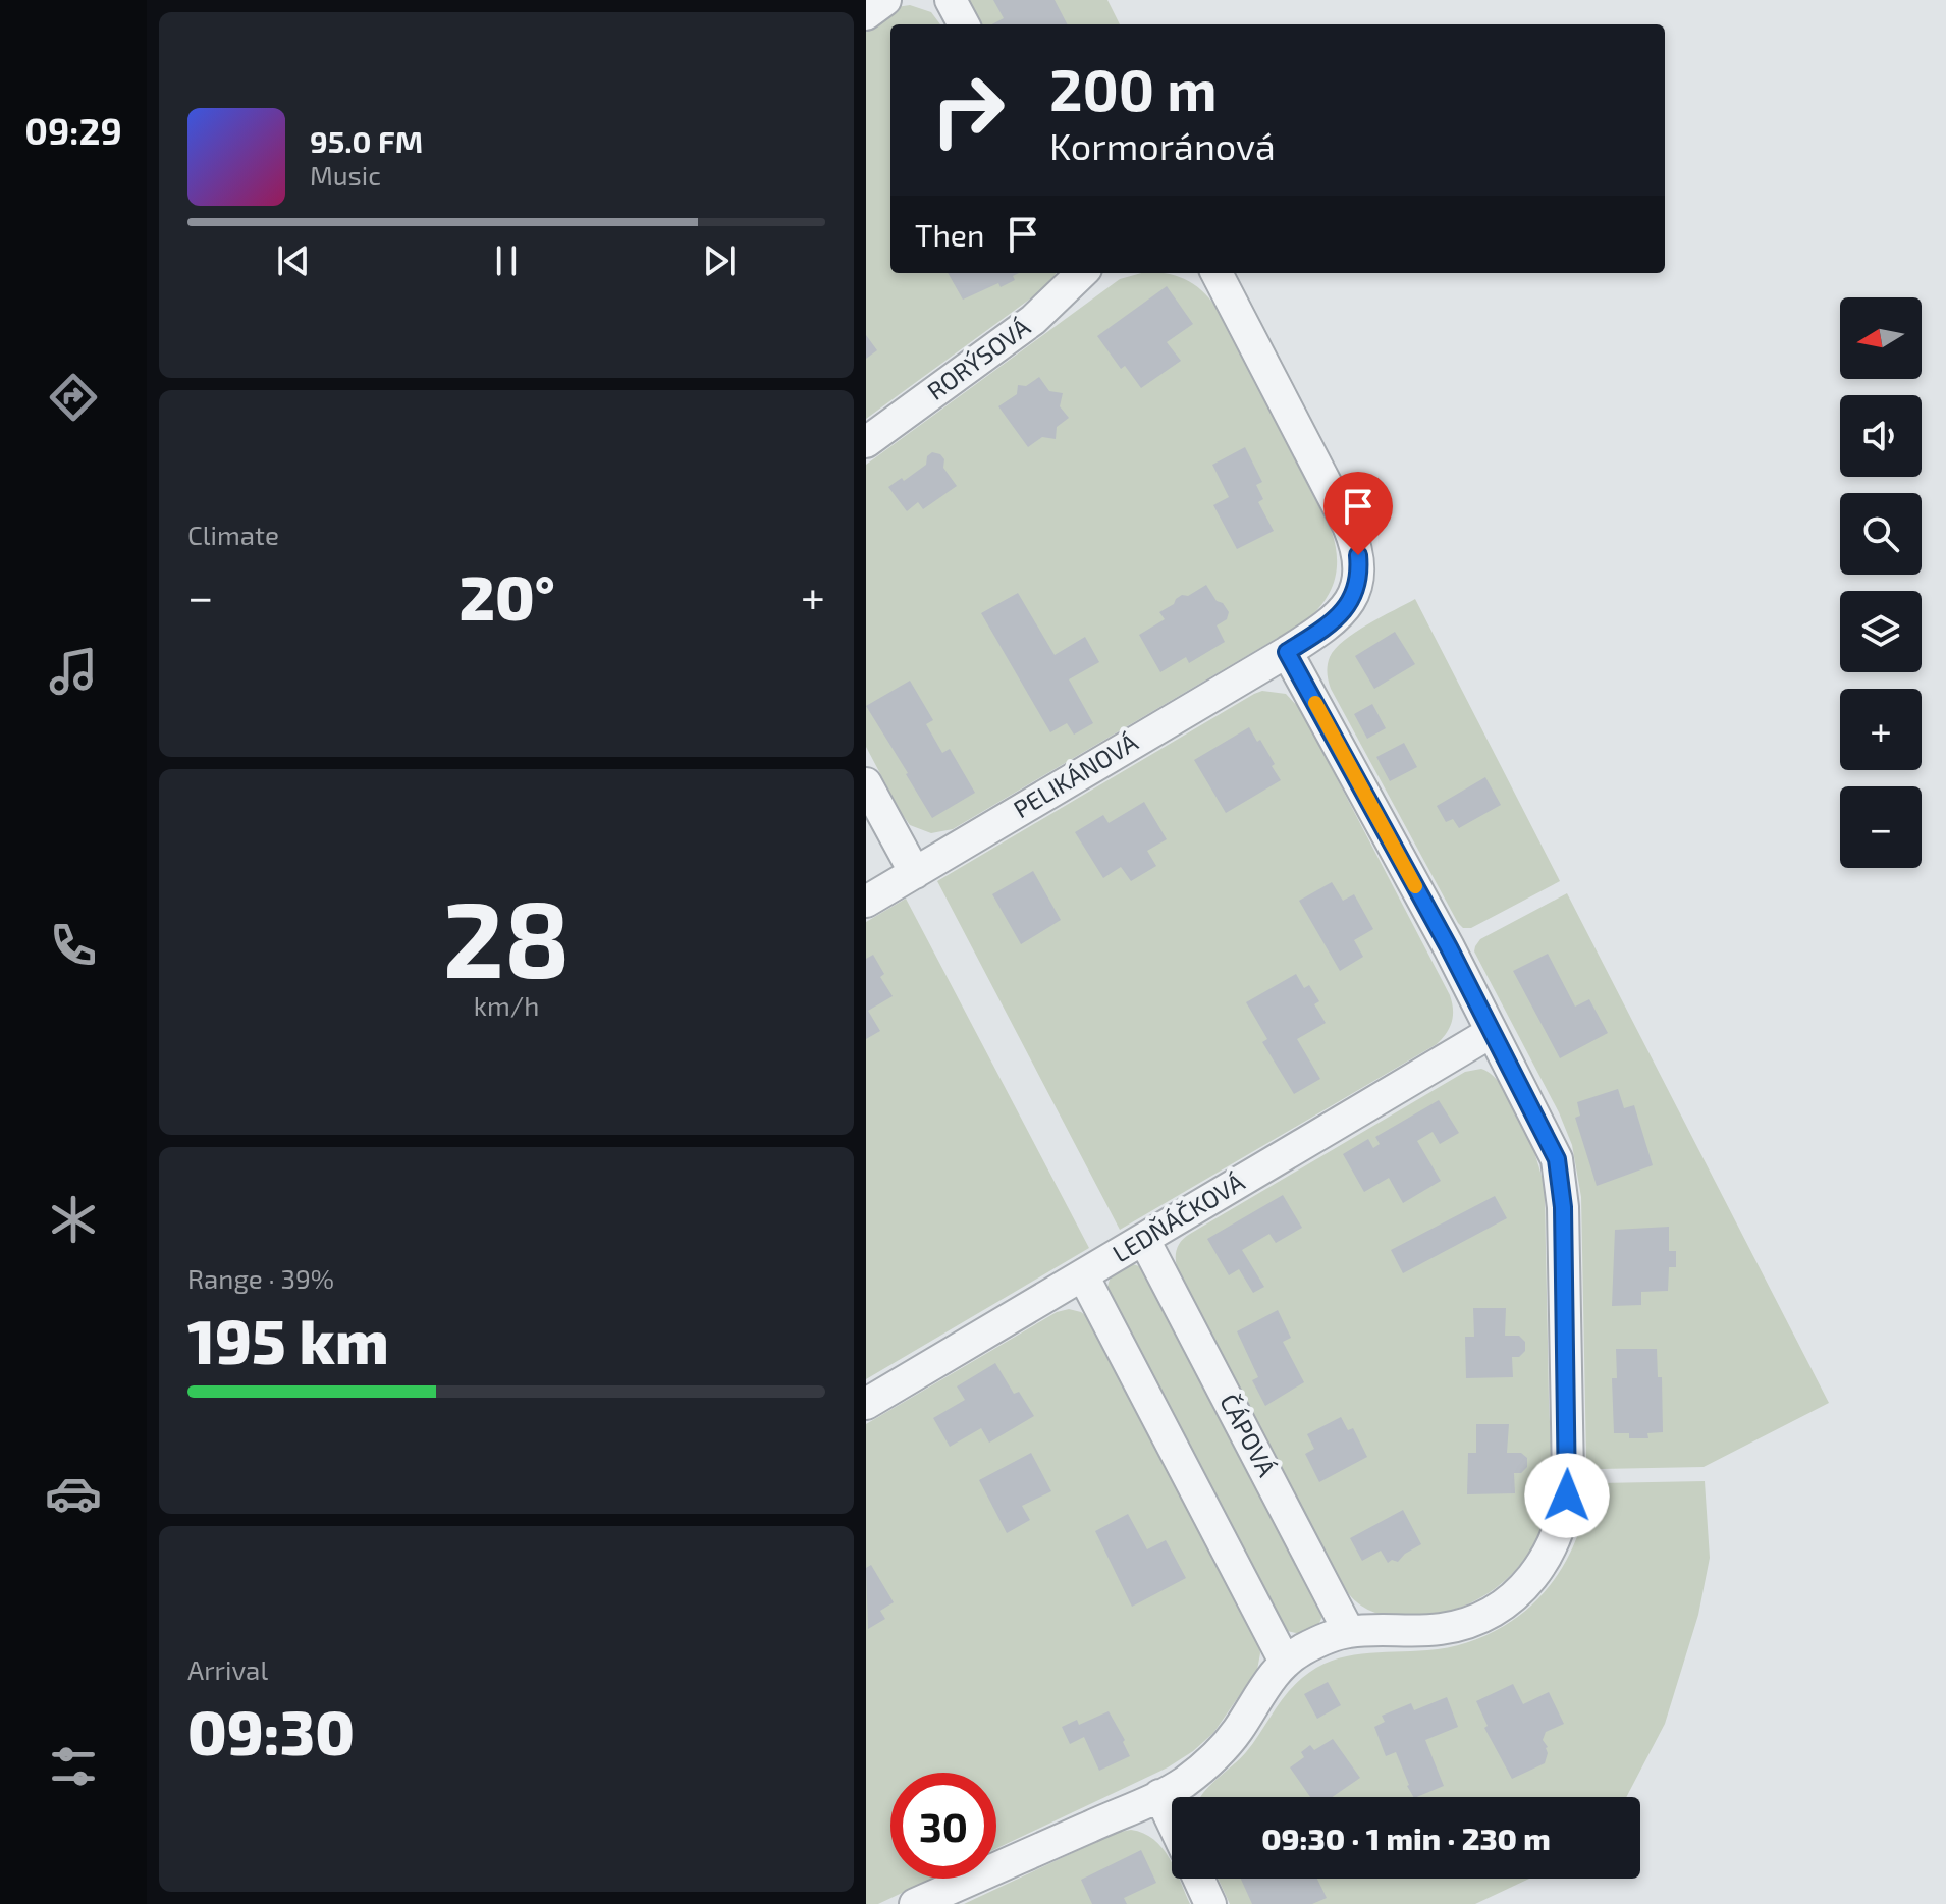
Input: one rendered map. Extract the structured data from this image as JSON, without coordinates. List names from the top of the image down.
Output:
{
  "streets": {
    "street": [
      "RORÝSOVÁ",
      "PELIKÁNOVÁ",
      "LEDŇÁČKOVÁ",
      "ČÁPOVÁ"
    ]
  },
  "crossings": [
    ["LEDŇÁČKOVÁ", "ČÁPOVÁ"]
  ],
  "north": "left",
  "page": {
    "tabs": "09:29",
    "turn": ["200 m", "Kormoránová"],
    "song": ["95.0 FM", "Music"],
    "then": "Then",
    "map_buttons": ["+", "−"],
    "tile": [
      "Climate",
      ["28", "km/h"],
      ["Range · 39%", "195 km"],
      ["Arrival", "09:30"]
    ],
    "heat": ["−", "20°", "+"],
    "limit": "30",
    "trip": "09:30 · 1 min · 230 m"
  }
}
